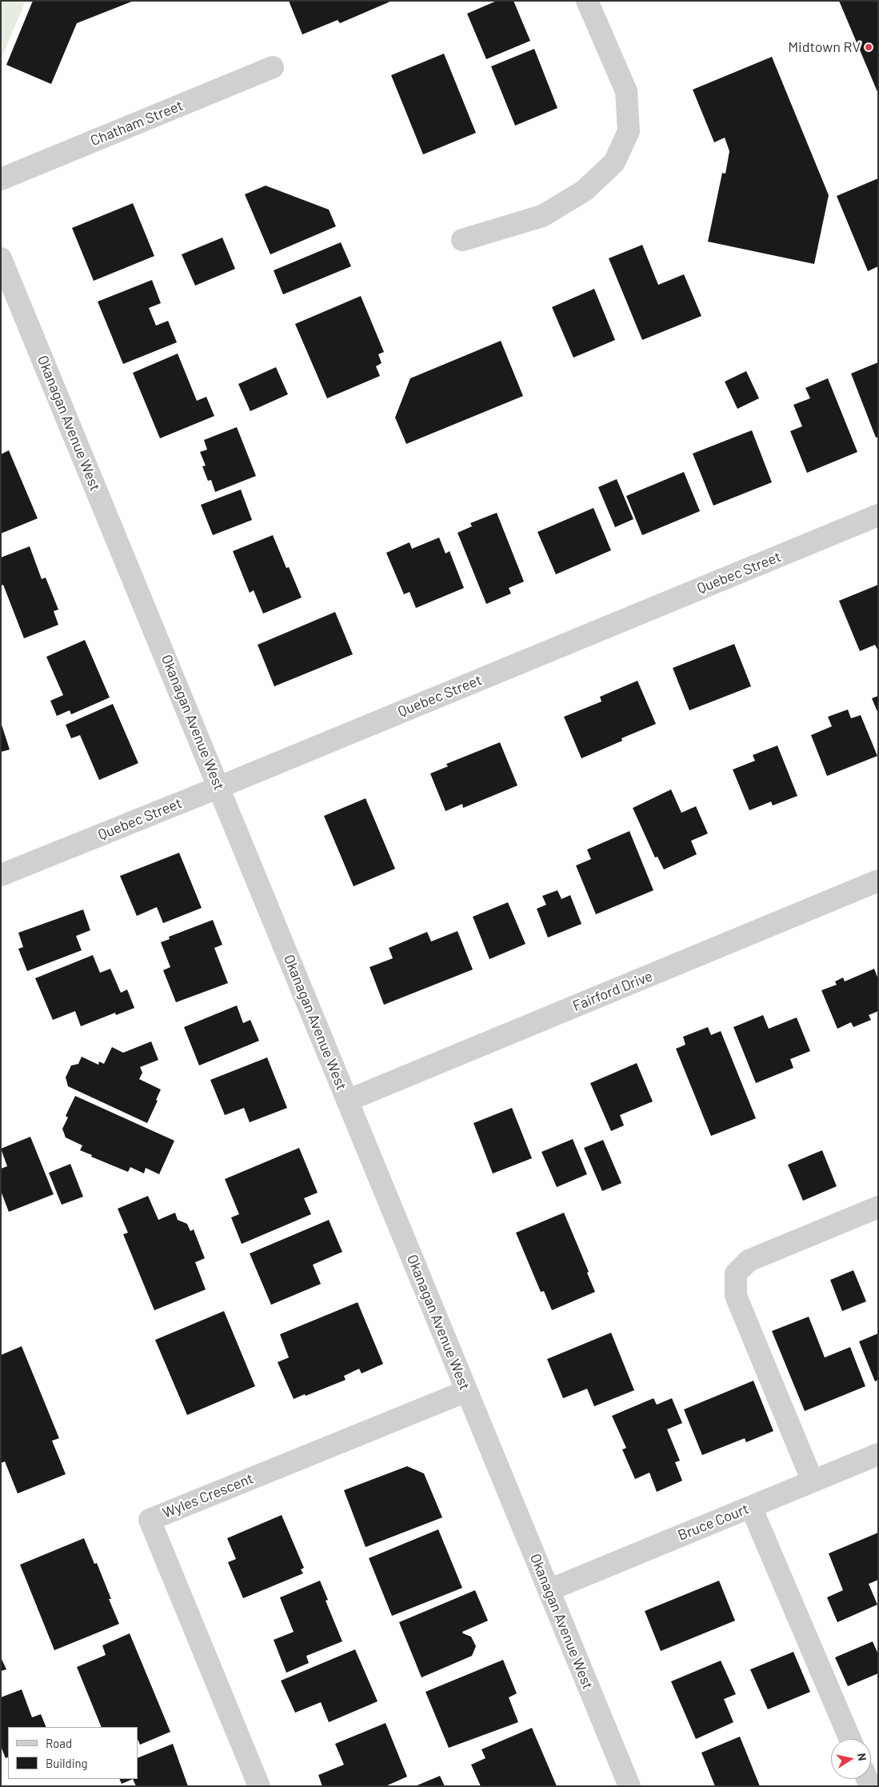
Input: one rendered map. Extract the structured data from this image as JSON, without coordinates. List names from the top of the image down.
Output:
{
  "streets": {
    "street": [
      "Chatham Street",
      "Okanagan Avenue West",
      "Quebec Street",
      "Fairford Drive",
      "Wyles Crescent",
      "Bruce Court"
    ]
  },
  "crossings": [
    ["Okanagan Avenue West", "Quebec Street"],
    ["Okanagan Avenue West", "Fairford Drive"],
    ["Okanagan Avenue West", "Wyles Crescent"],
    ["Okanagan Avenue West", "Bruce Court"]
  ],
  "places": ["Midtown RV"],
  "legend": ["Road", "Building"],
  "north": "right"
}
